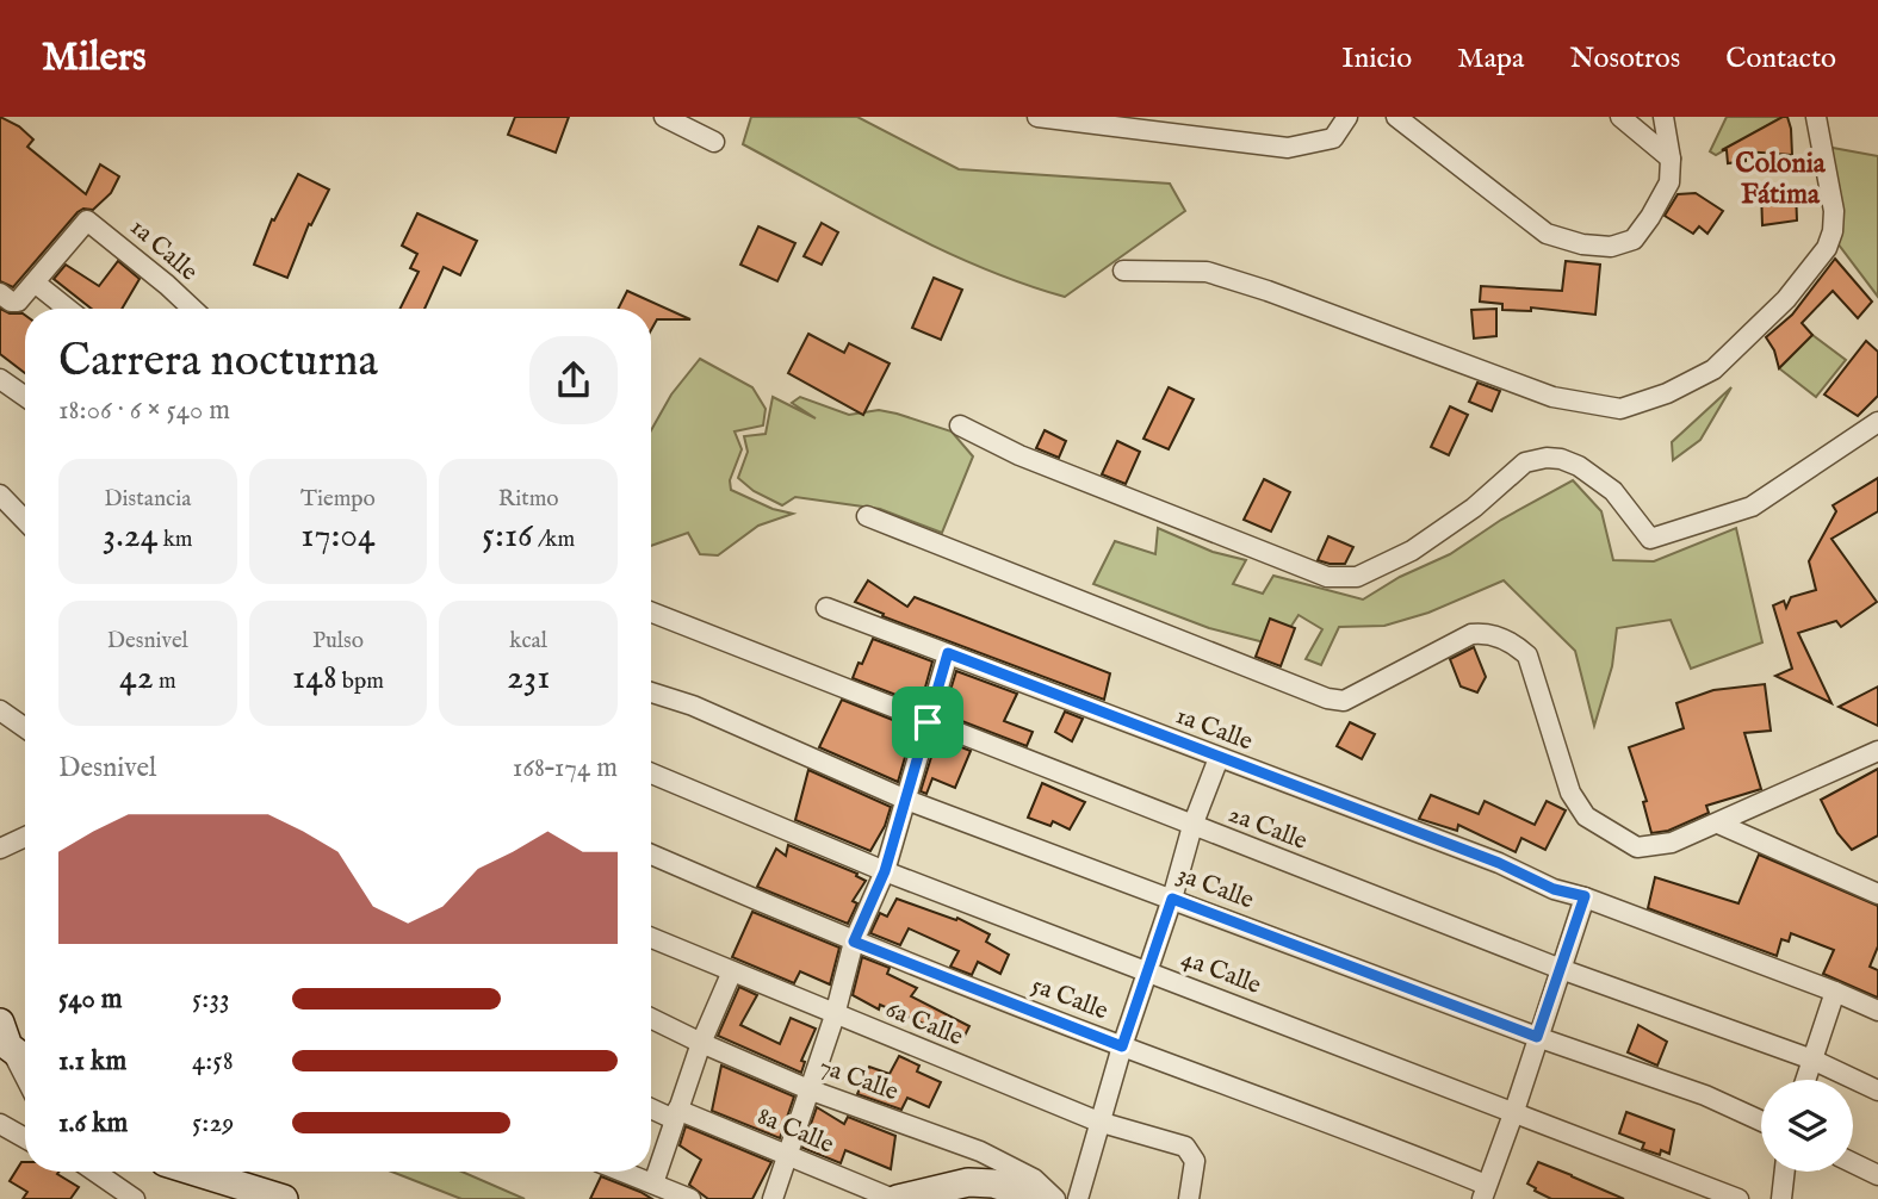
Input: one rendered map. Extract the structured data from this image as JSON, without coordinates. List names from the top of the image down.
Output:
{
  "streets": {
    "street": [
      "1a Calle",
      "2a Calle",
      "3a Calle",
      "4a Calle",
      "5a Calle",
      "6a Calle",
      "7a Calle",
      "8a Calle"
    ]
  },
  "districts": ["Colonia Fátima"],
  "page": {
    "header": "Milers",
    "nav": [
      "Inicio",
      "Mapa",
      "Nosotros",
      "Contacto"
    ],
    "heading": ["Carrera nocturna", "18:06 · 6 × 540 m"],
    "stats": [
      ["Distancia", "3.24 km"],
      ["Tiempo", "17:04"],
      ["Ritmo", "5:16 /km"],
      ["Desnivel", "42 m"],
      ["Pulso", "148 bpm"],
      ["kcal", "231"]
    ],
    "chart": ["Desnivel", "168–174 m"],
    "list": [
      {
        "name": "540 m",
        "note": "5:33"
      },
      {
        "name": "1.1 km",
        "note": "4:58"
      },
      {
        "name": "1.6 km",
        "note": "5:29"
      }
    ]
  }
}
